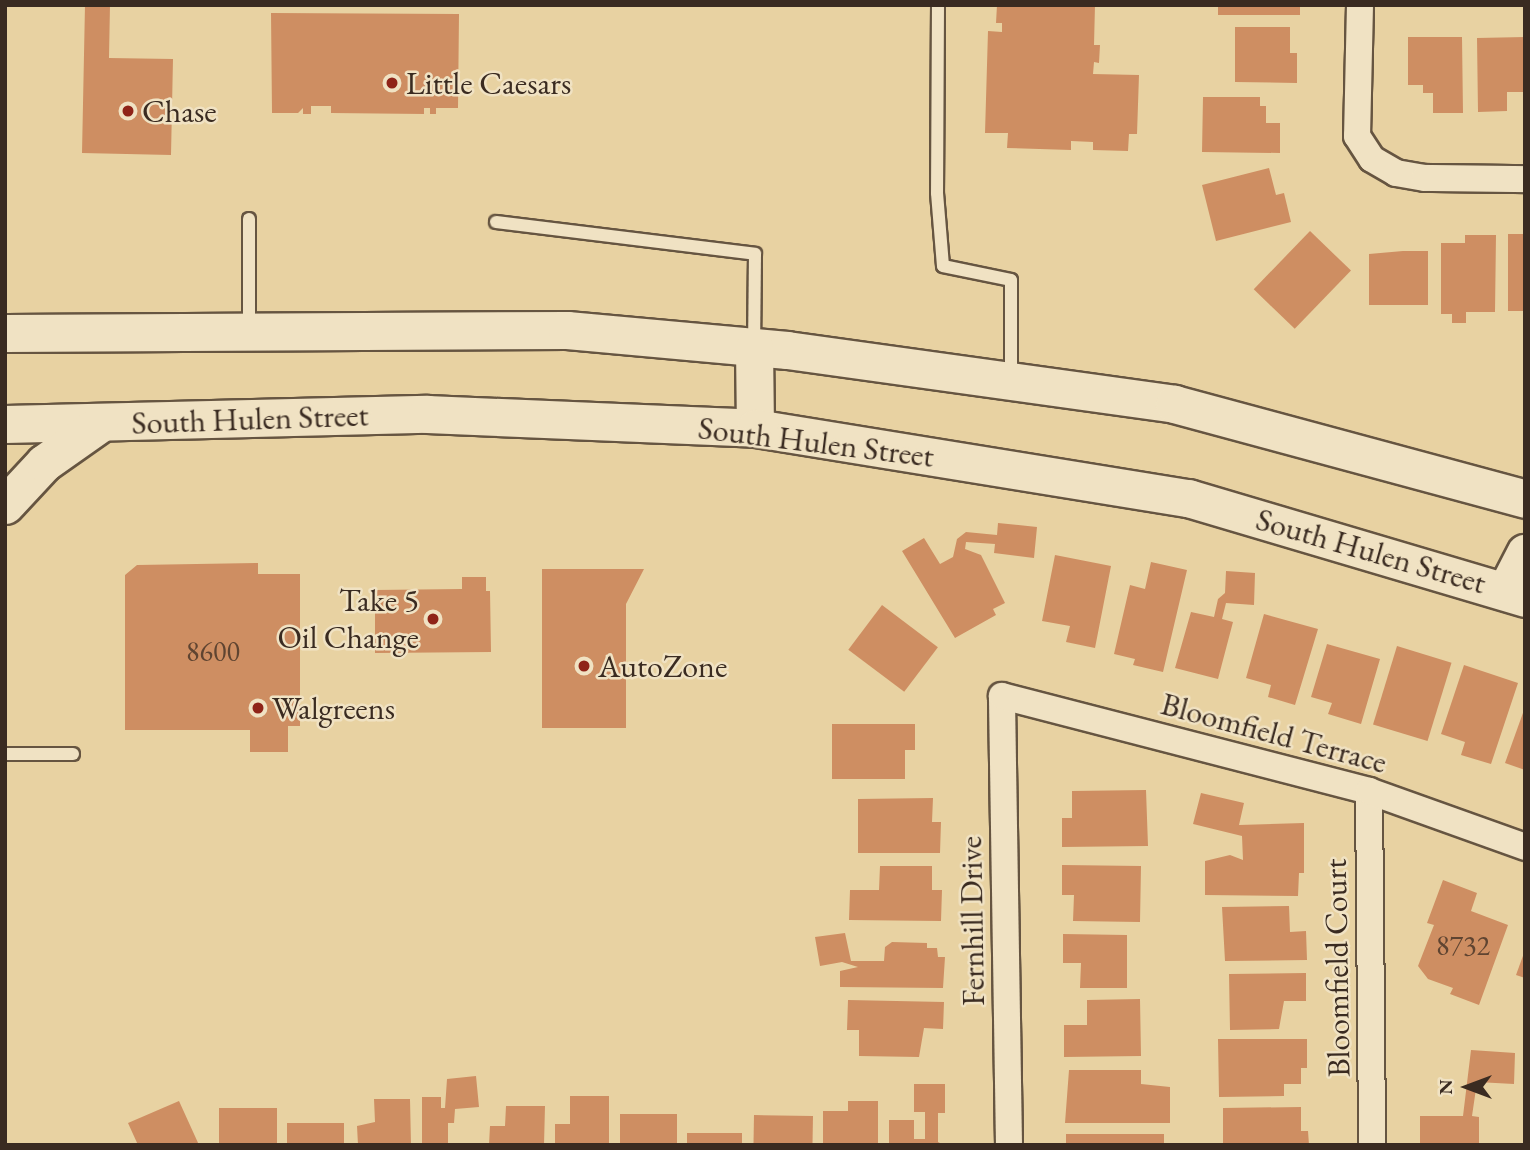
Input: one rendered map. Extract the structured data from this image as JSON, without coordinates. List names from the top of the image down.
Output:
{
  "streets": {
    "main road": ["South Hulen Street"],
    "street": ["Bloomfield Terrace", "Fernhill Drive", "Bloomfield Court"]
  },
  "crossings": [
    ["Bloomfield Terrace", "Fernhill Drive"],
    ["Bloomfield Terrace", "Bloomfield Court"]
  ],
  "places": [
    "Little Caesars",
    "Chase",
    "Take 5 Oil Change",
    "AutoZone",
    "Walgreens"
  ],
  "house_numbers": ["8600", "8732"],
  "north": "left"
}
